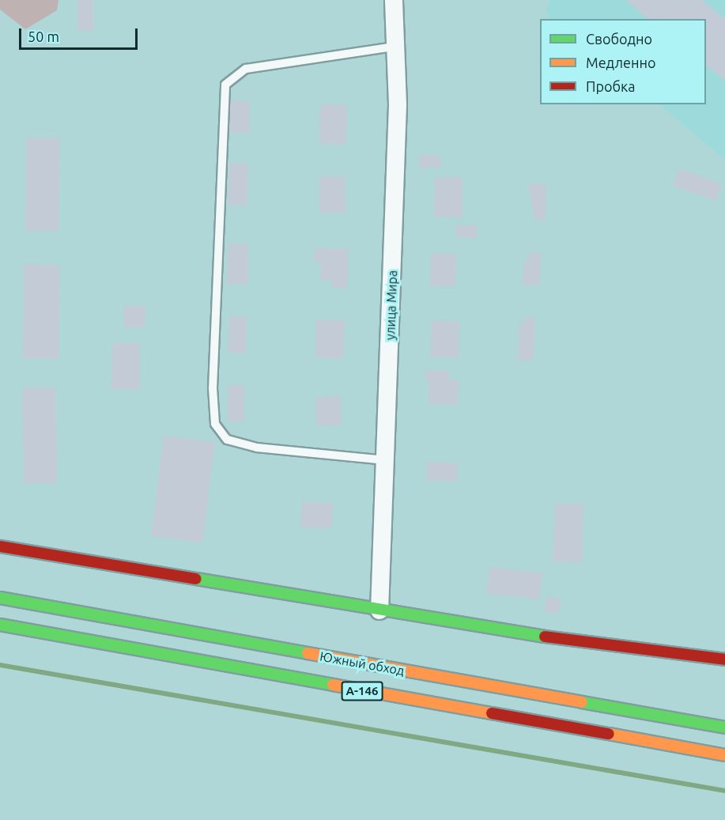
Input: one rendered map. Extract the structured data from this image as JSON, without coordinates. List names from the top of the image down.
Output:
{
  "streets": {
    "main road": ["Южный обход", "А-146"],
    "street": ["улица Мира"]
  },
  "legend": ["Свободно", "Медленно", "Пробка"],
  "scale_bar": "50 m"
}
